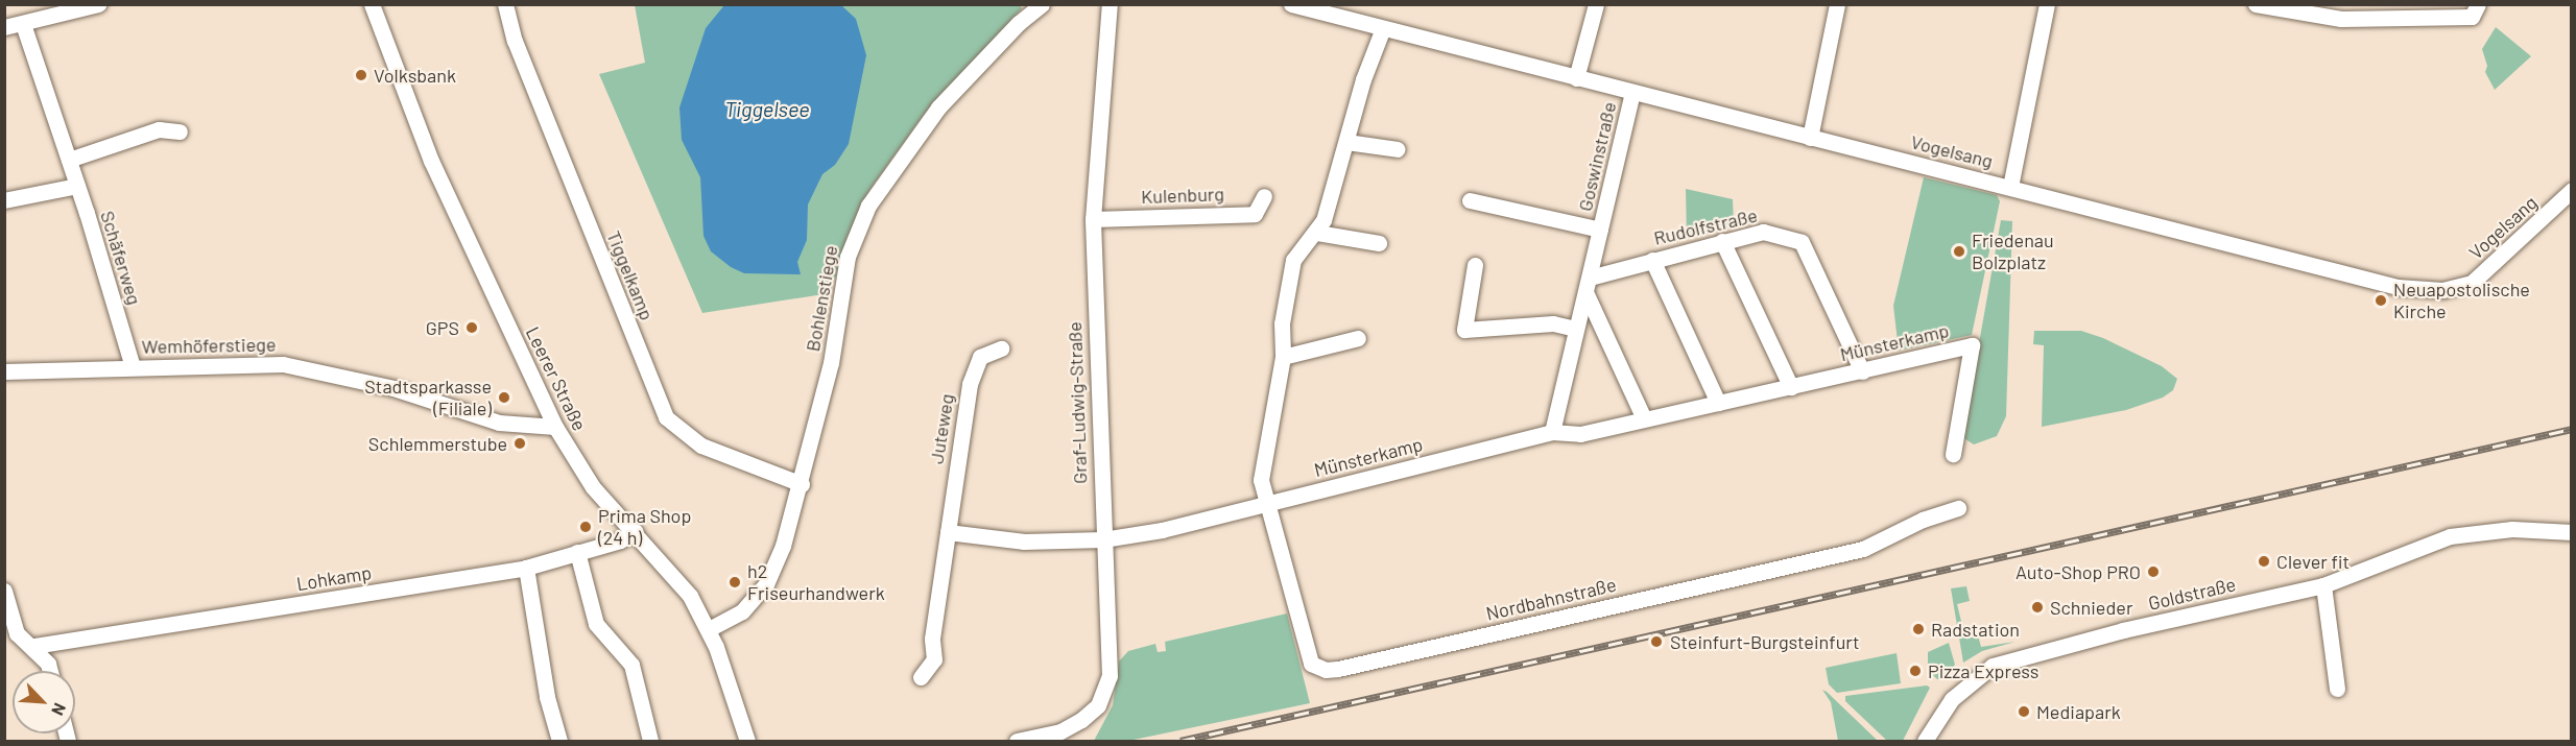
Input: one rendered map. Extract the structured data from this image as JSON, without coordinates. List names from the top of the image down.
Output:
{
  "streets": {
    "street": [
      "Vogelsang",
      "Goswinstraße",
      "Kulenburg",
      "Rudolfstraße",
      "Schäferweg",
      "Tiggelkamp",
      "Bohlenstiege",
      "Münsterkamp",
      "Wemhöferstiege",
      "Leerer Straße",
      "Graf-Ludwig-Straße",
      "Juteweg",
      "Lohkamp",
      "Goldstraße",
      "Nordbahnstraße"
    ]
  },
  "crossings": [
    ["Vogelsang", "Goswinstraße"],
    ["Goswinstraße", "Rudolfstraße"],
    ["Goswinstraße", "Münsterkamp"],
    ["Kulenburg", "Graf-Ludwig-Straße"],
    ["Rudolfstraße", "Münsterkamp"],
    ["Schäferweg", "Wemhöferstiege"],
    ["Tiggelkamp", "Bohlenstiege"],
    ["Bohlenstiege", "Leerer Straße"],
    ["Münsterkamp", "Graf-Ludwig-Straße"],
    ["Münsterkamp", "Nordbahnstraße"],
    ["Wemhöferstiege", "Leerer Straße"],
    ["Leerer Straße", "Lohkamp"]
  ],
  "water": ["Tiggelsee"],
  "places": [
    "Volksbank",
    "Friedenau Bolzplatz",
    "Neuapostolische Kirche",
    "GPS",
    "Stadtsparkasse (Filiale)",
    "Schlemmerstube",
    "Prima Shop (24 h)",
    "Clever fit",
    "Auto-Shop PRO",
    "h2 Friseurhandwerk",
    "Schnieder",
    "Radstation",
    "Steinfurt-Burgsteinfurt",
    "Pizza Express",
    "Mediapark"
  ],
  "north": "bottom right"
}
